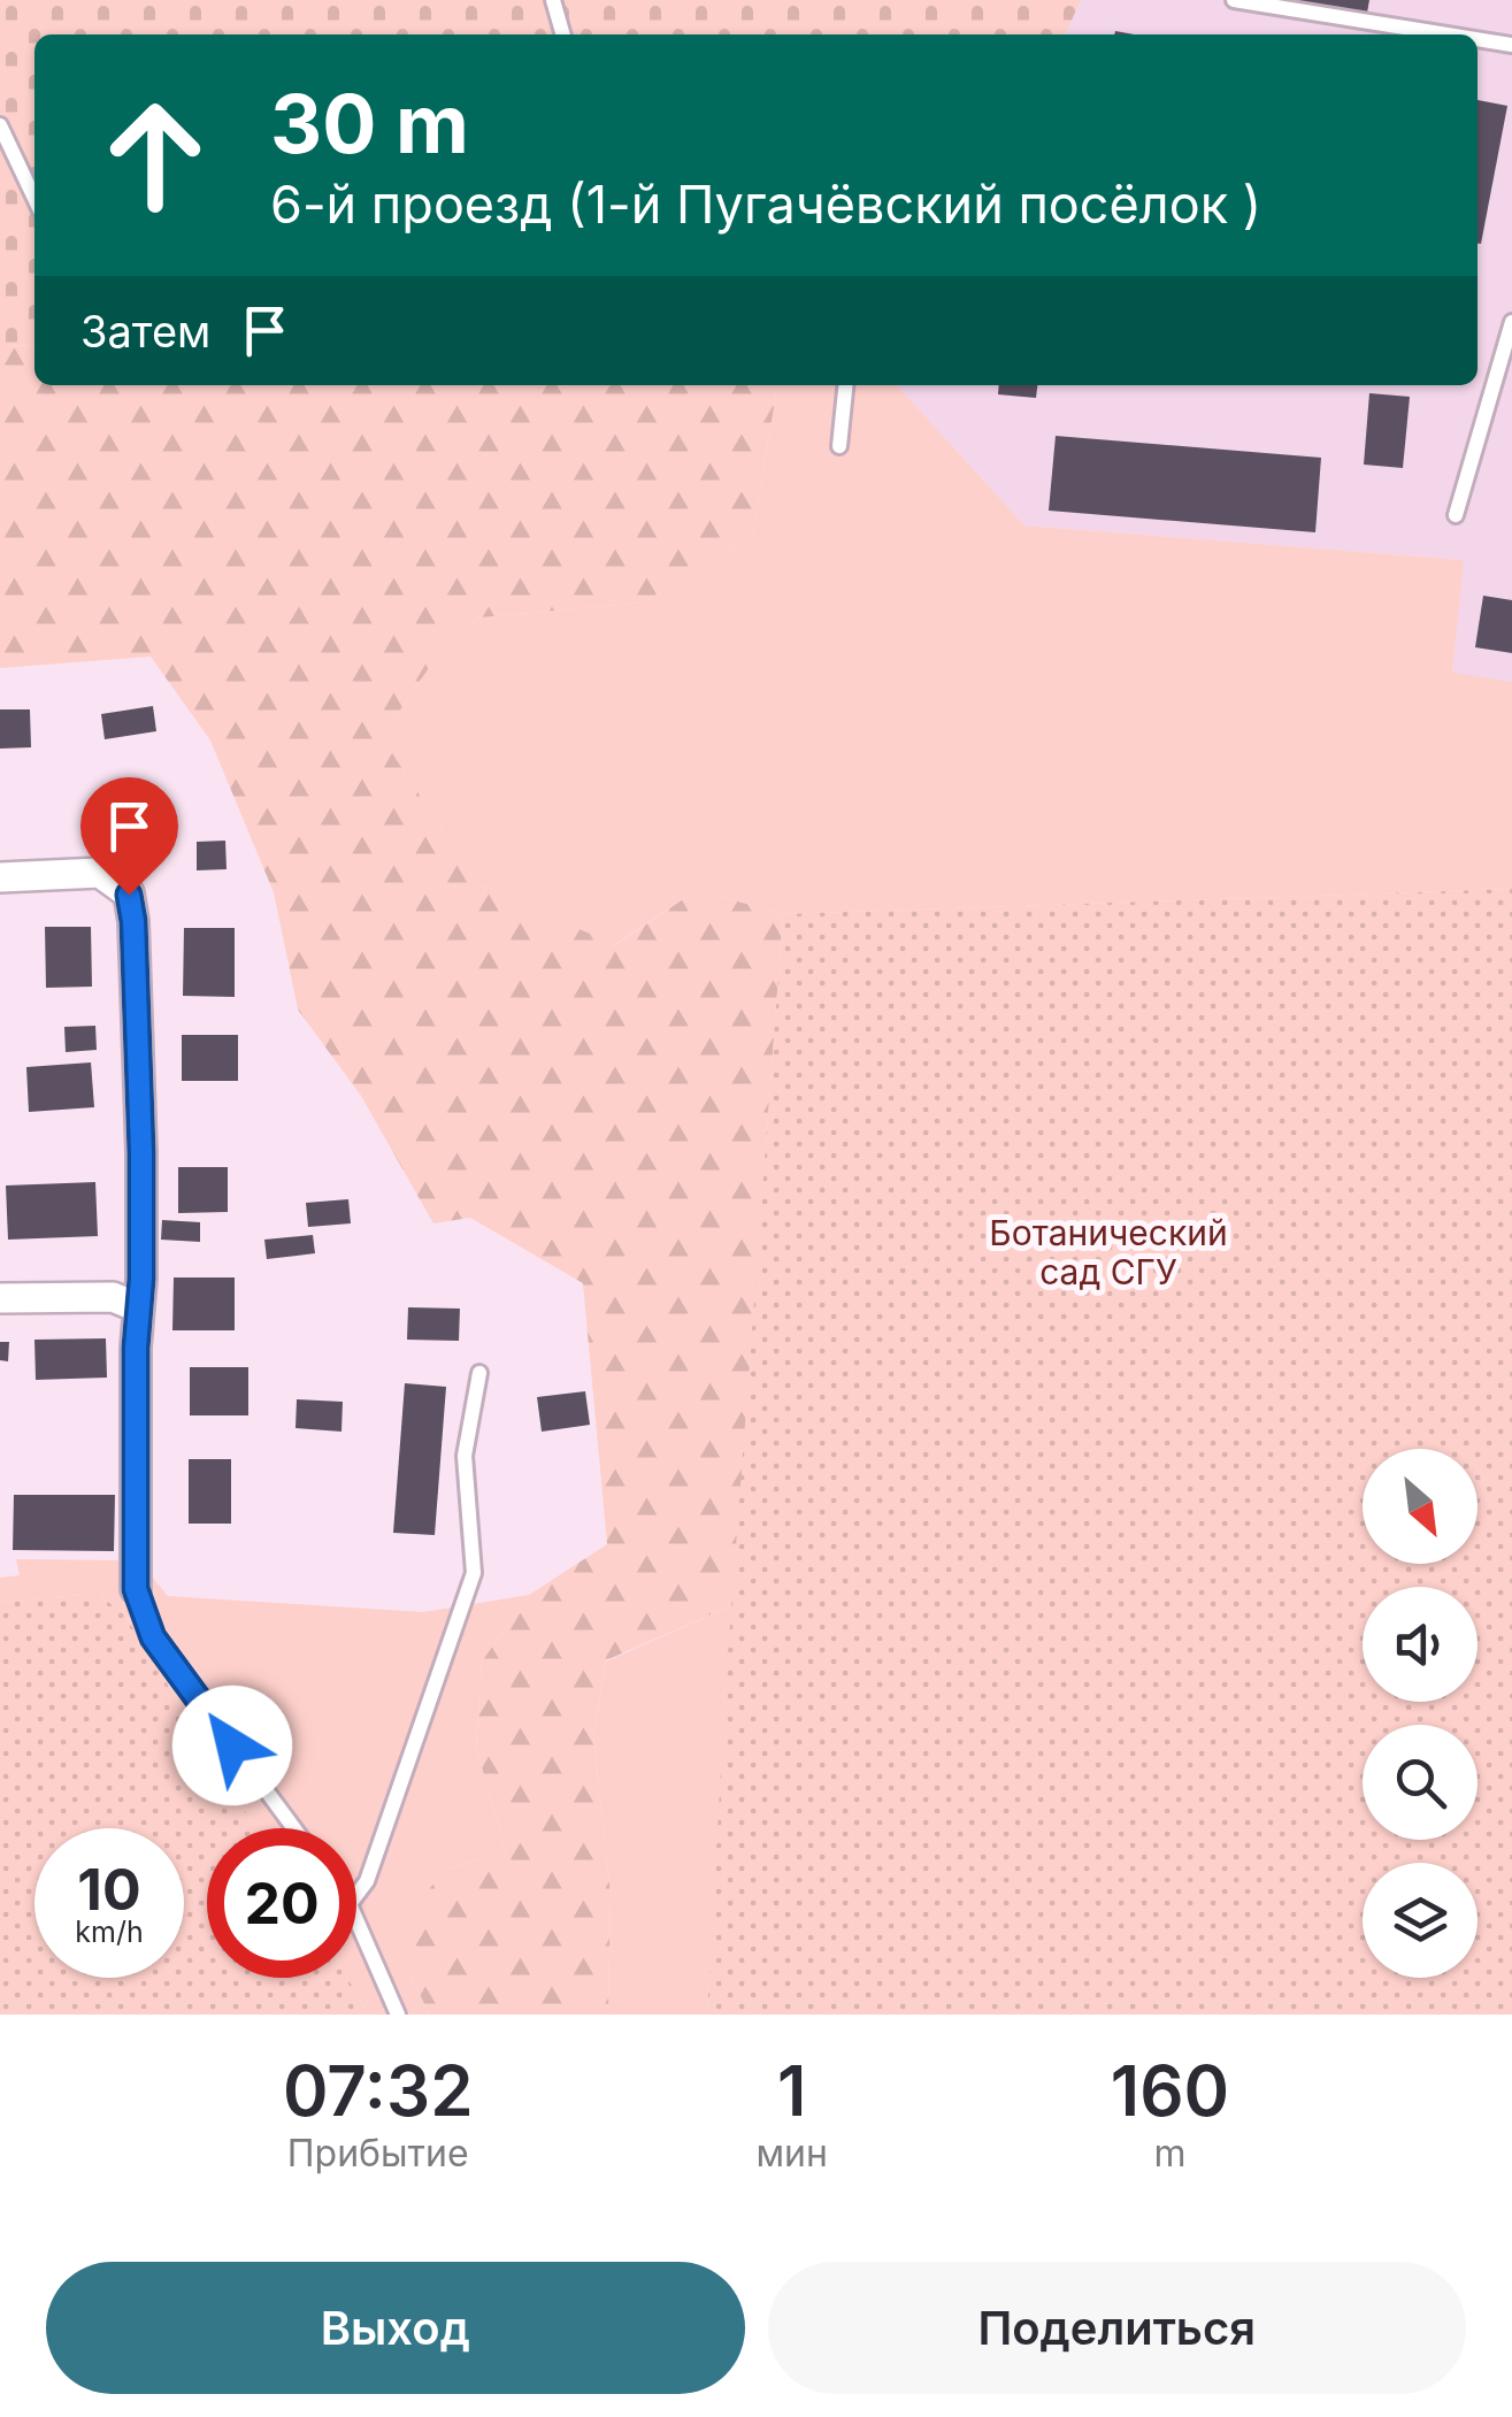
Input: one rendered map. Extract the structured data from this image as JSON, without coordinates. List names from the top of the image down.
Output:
{
  "parks": ["Ботанический сад СГУ"],
  "north": "bottom right",
  "page": {
    "turn": ["30 m", "6-й проезд (1-й Пугачёвский посёлок )"],
    "then": "Затем",
    "speed": "10 km/h",
    "limit": "20",
    "eta": [
      "07:32",
      "Прибытие",
      "1",
      "мин",
      "160",
      "m"
    ],
    "buttons": ["Выход", "Поделиться"]
  }
}
